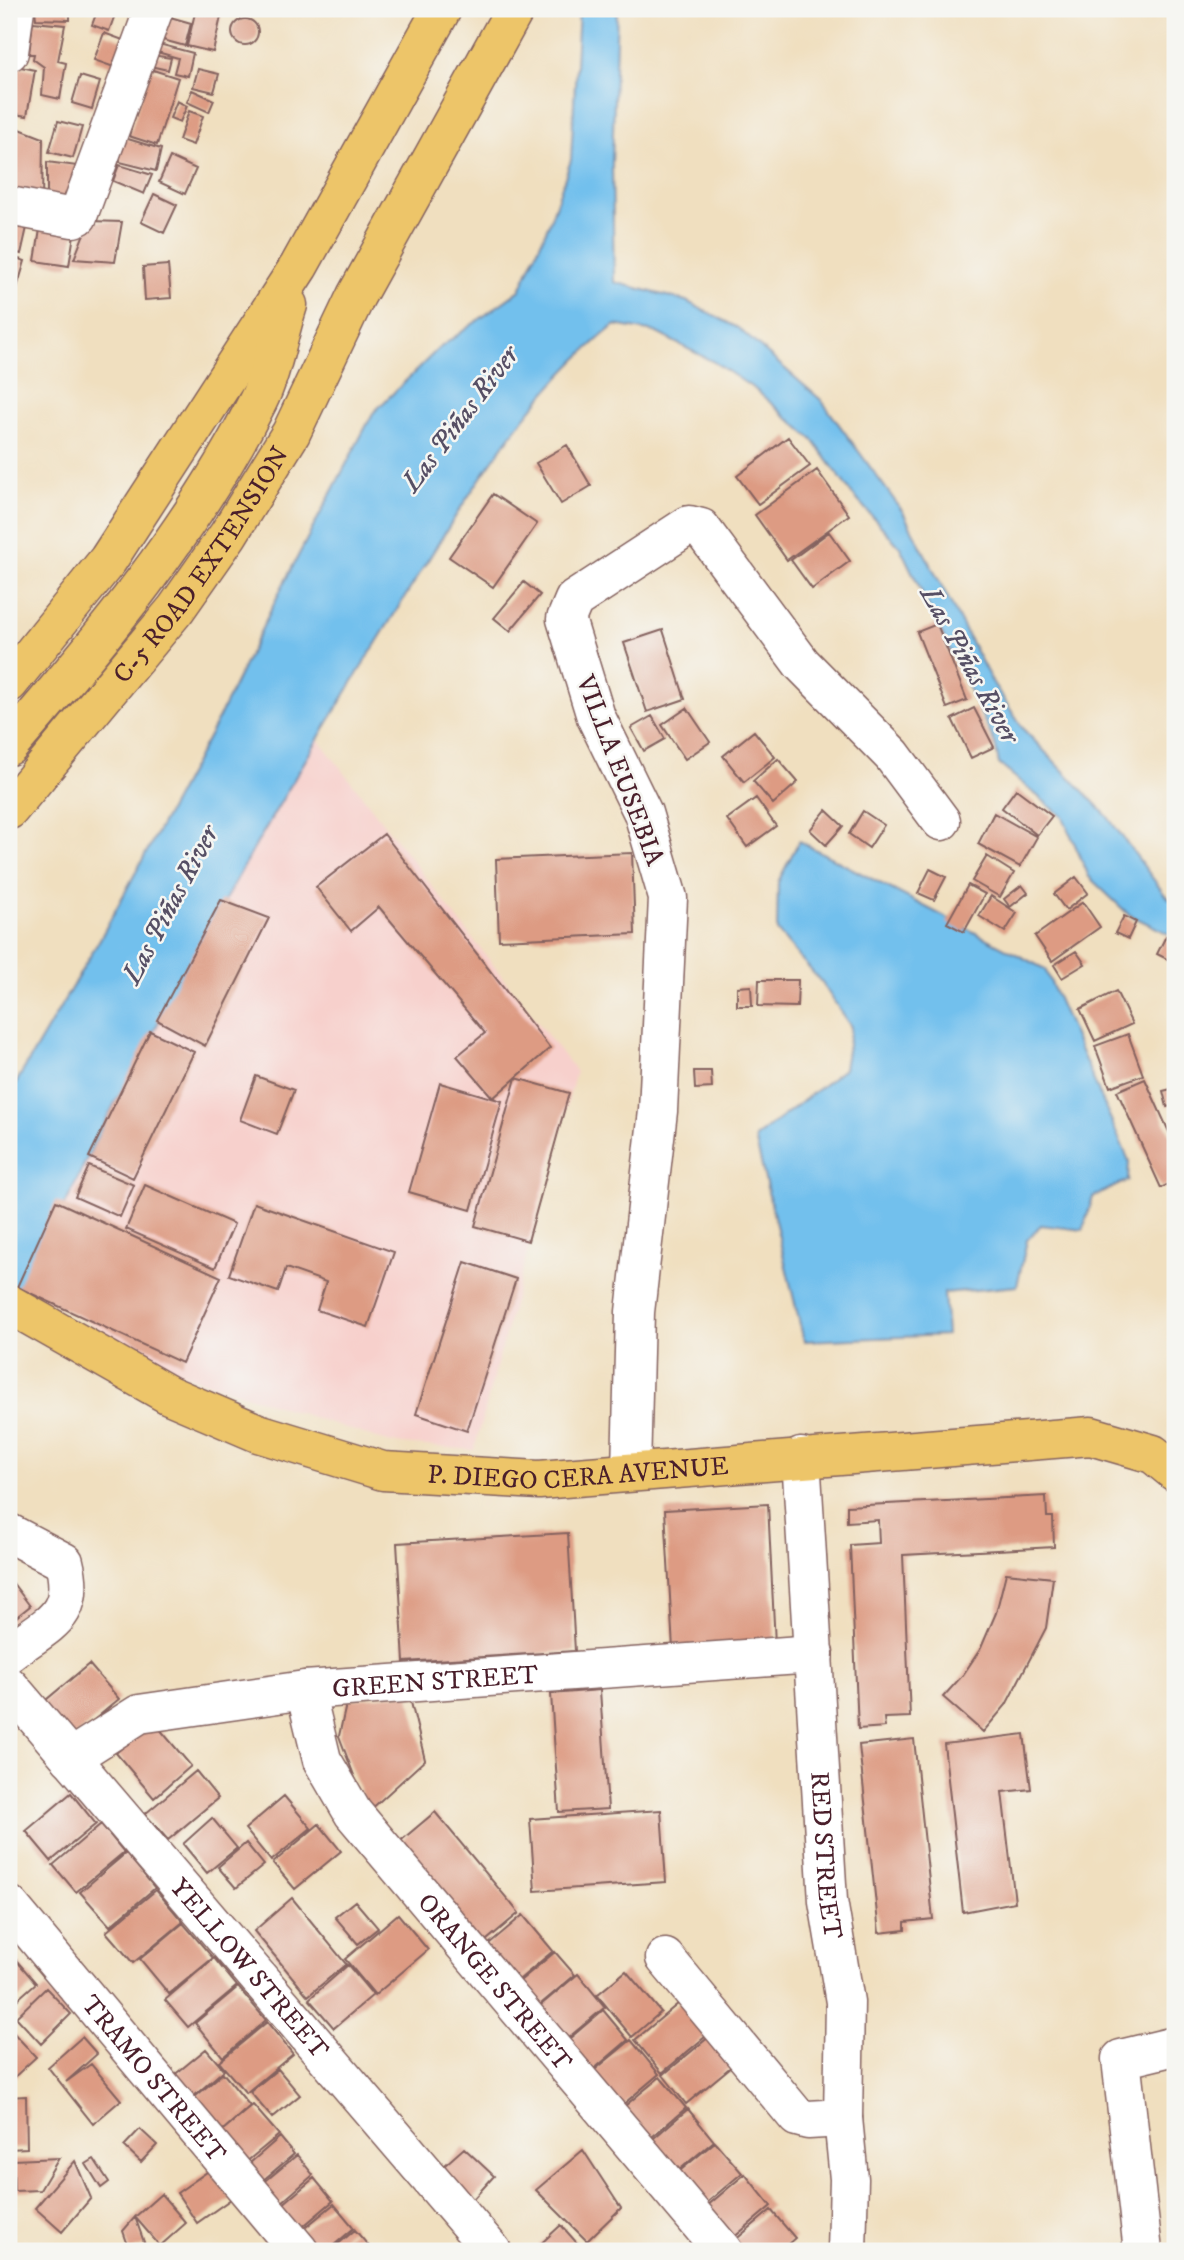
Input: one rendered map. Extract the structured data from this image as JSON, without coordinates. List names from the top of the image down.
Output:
{
  "streets": {
    "main road": ["C-5 ROAD EXTENSION", "P. DIEGO CERA AVENUE"],
    "street": [
      "VILLA EUSEBIA",
      "GREEN STREET",
      "RED STREET",
      "YELLOW STREET",
      "ORANGE STREET",
      "TRAMO STREET"
    ]
  },
  "crossings": [
    ["VILLA EUSEBIA", "P. DIEGO CERA AVENUE"],
    ["P. DIEGO CERA AVENUE", "RED STREET"],
    ["GREEN STREET", "RED STREET"],
    ["GREEN STREET", "YELLOW STREET"],
    ["GREEN STREET", "ORANGE STREET"]
  ],
  "water": ["Las Piñas River"]
}
